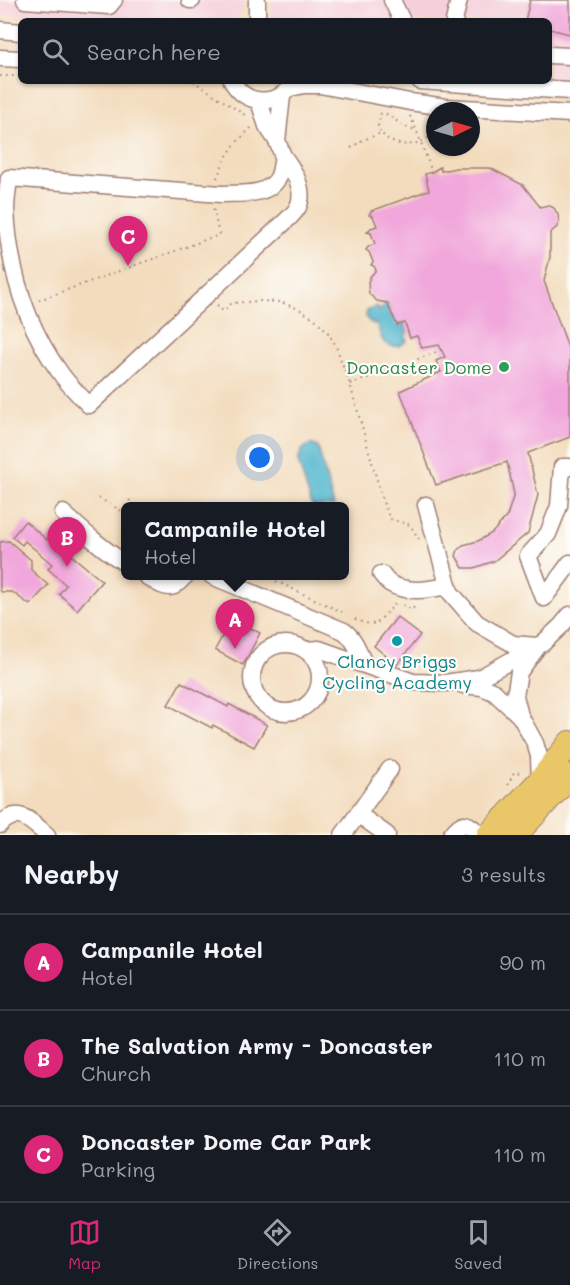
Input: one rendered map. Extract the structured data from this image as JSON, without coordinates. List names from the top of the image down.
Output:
{
  "places": ["Doncaster Dome", "Clancy Briggs Cycling Academy"],
  "north": "right",
  "page": {
    "search": "Search here",
    "pins": ["C", "B", "A"],
    "popup": ["Campanile Hotel", "Hotel"],
    "heading": ["Nearby", "3 results"],
    "list": [
      {
        "mark": "A",
        "name": "Campanile Hotel",
        "note": "Hotel",
        "value": "90 m"
      },
      {
        "mark": "B",
        "name": "The Salvation Army - Doncaster",
        "note": "Church",
        "value": "110 m"
      },
      {
        "mark": "C",
        "name": "Doncaster Dome Car Park",
        "note": "Parking",
        "value": "110 m"
      }
    ],
    "nav": ["Map", "Directions", "Saved"]
  }
}
